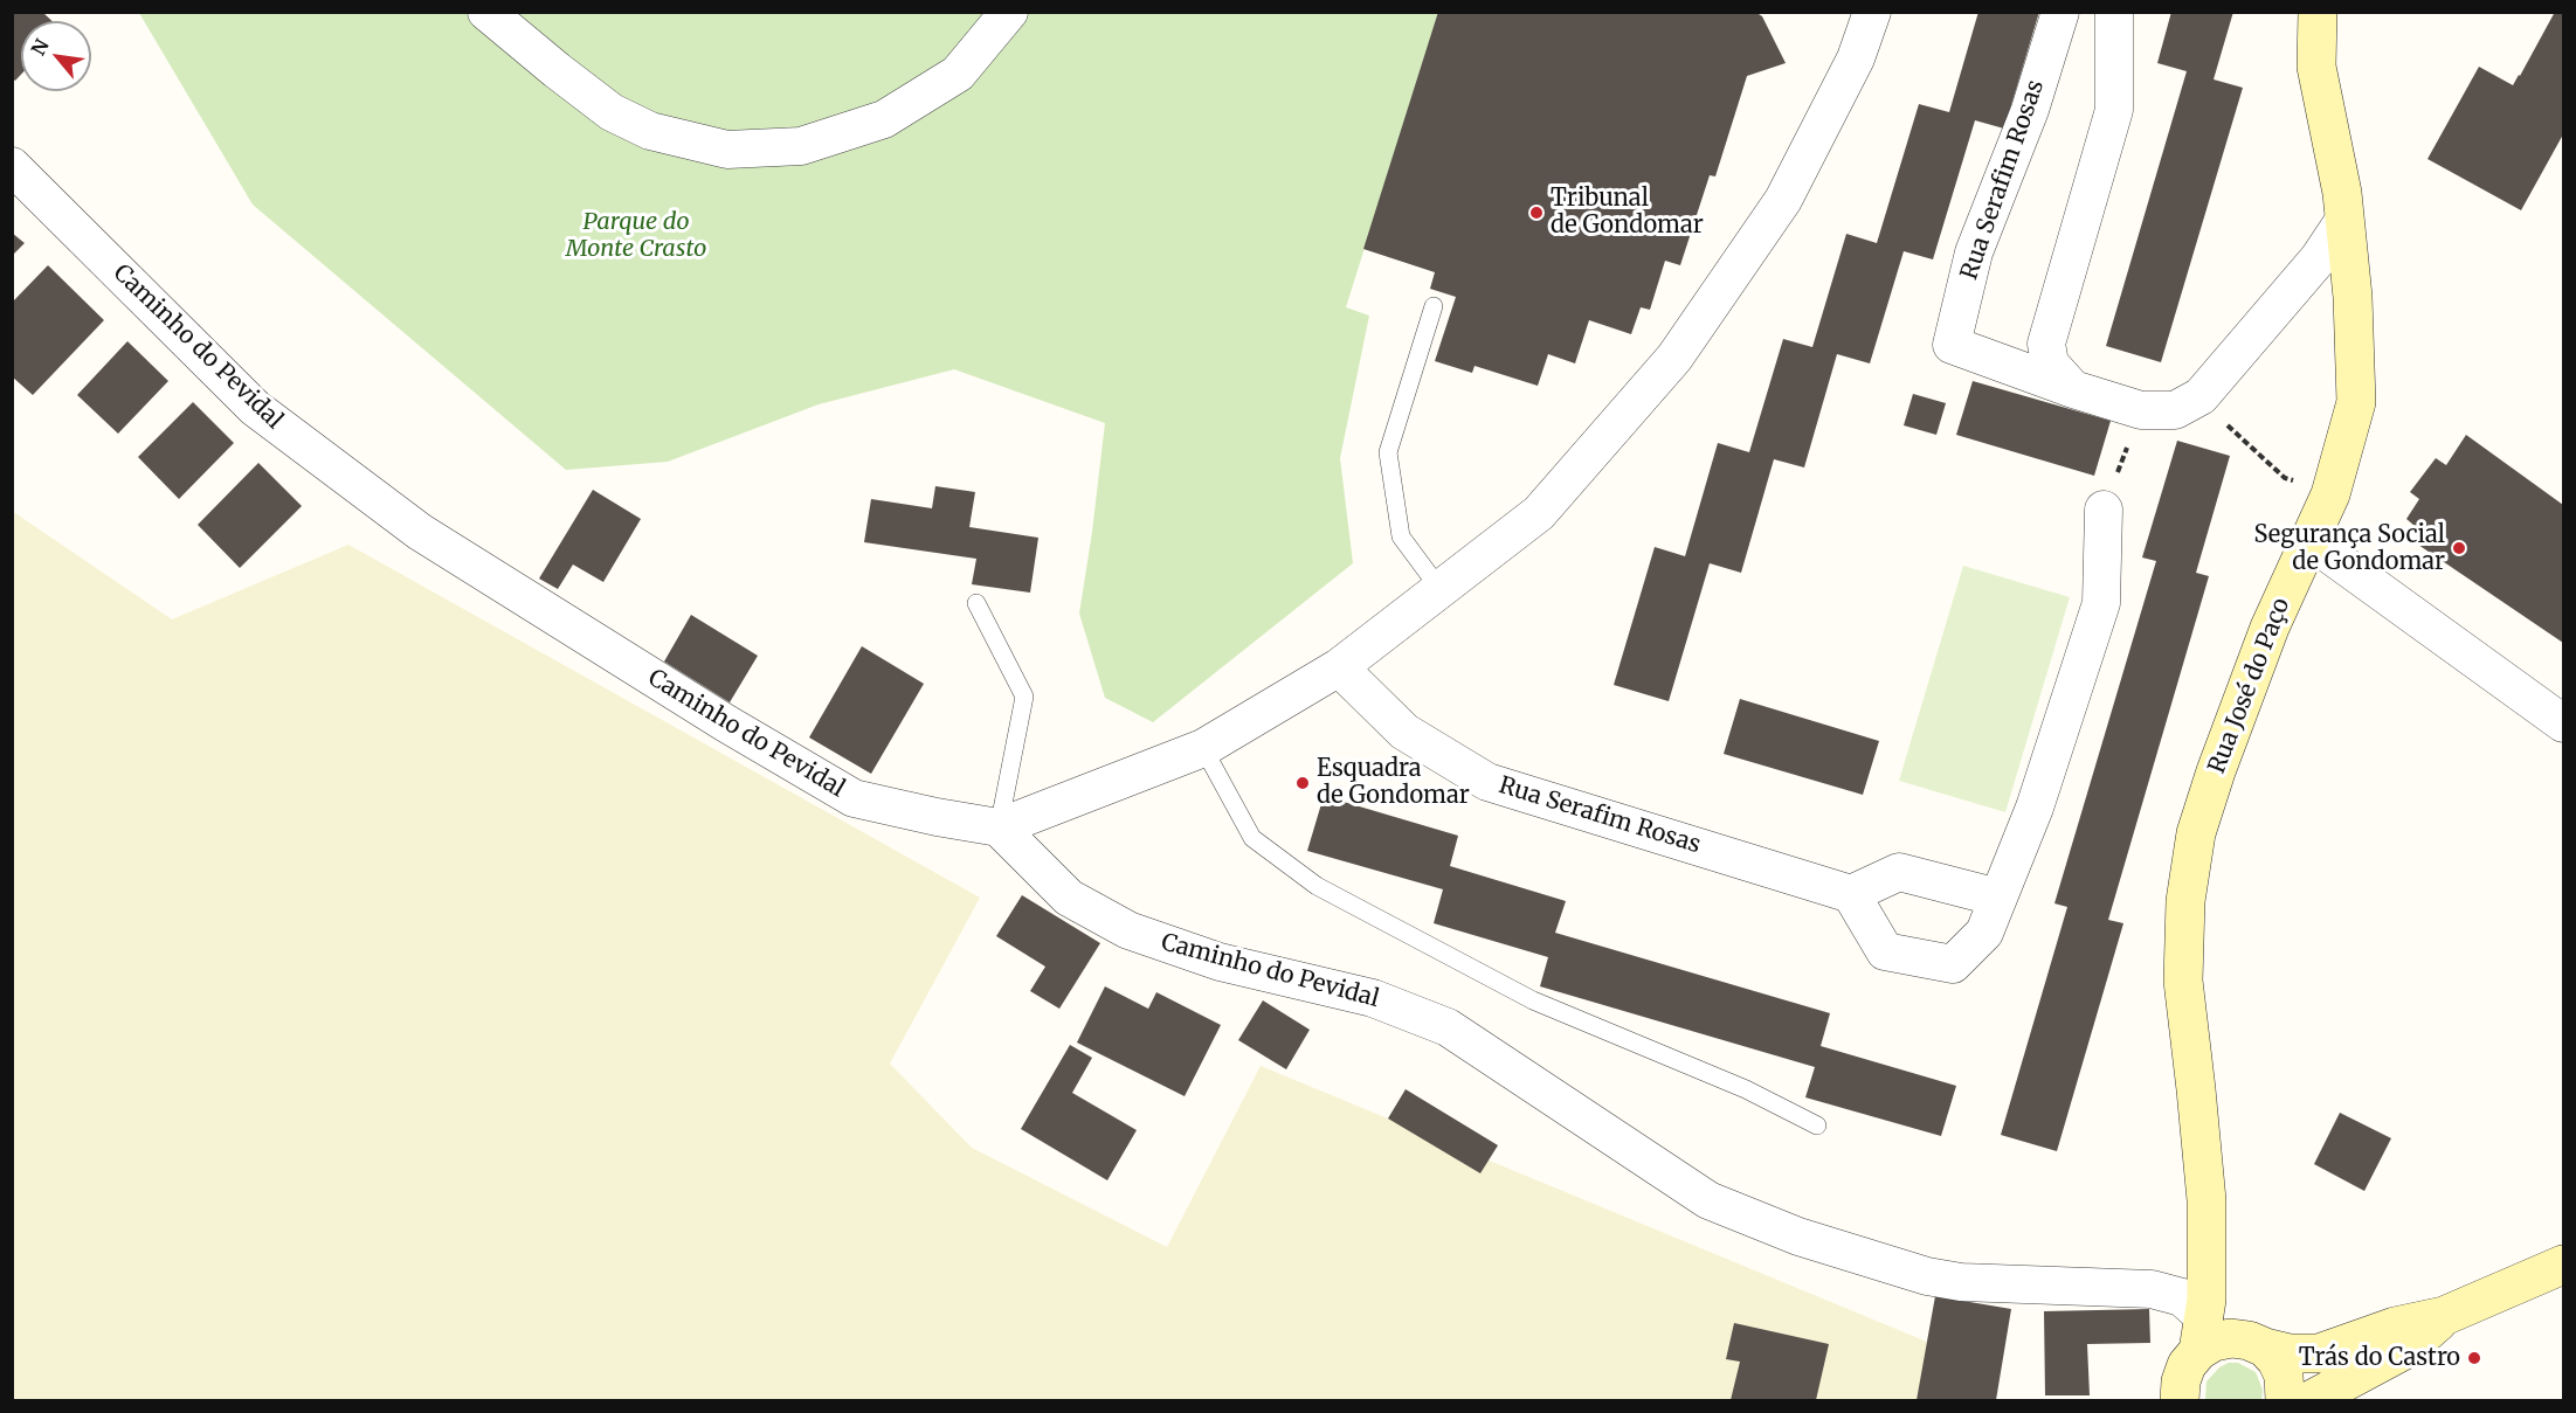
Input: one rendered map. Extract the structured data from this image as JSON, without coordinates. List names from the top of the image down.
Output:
{
  "streets": {
    "street": ["Rua Serafim Rosas", "Caminho do Pevidal", "Rua José do Paço"]
  },
  "crossings": [
    ["Rua Serafim Rosas", "Rua José do Paço"],
    ["Caminho do Pevidal", "Rua José do Paço"]
  ],
  "parks": ["Parque do Monte Crasto"],
  "places": [
    "Tribunal de Gondomar",
    "Segurança Social de Gondomar",
    "Esquadra de Gondomar",
    "Trás do Castro"
  ],
  "north": "top left"
}
